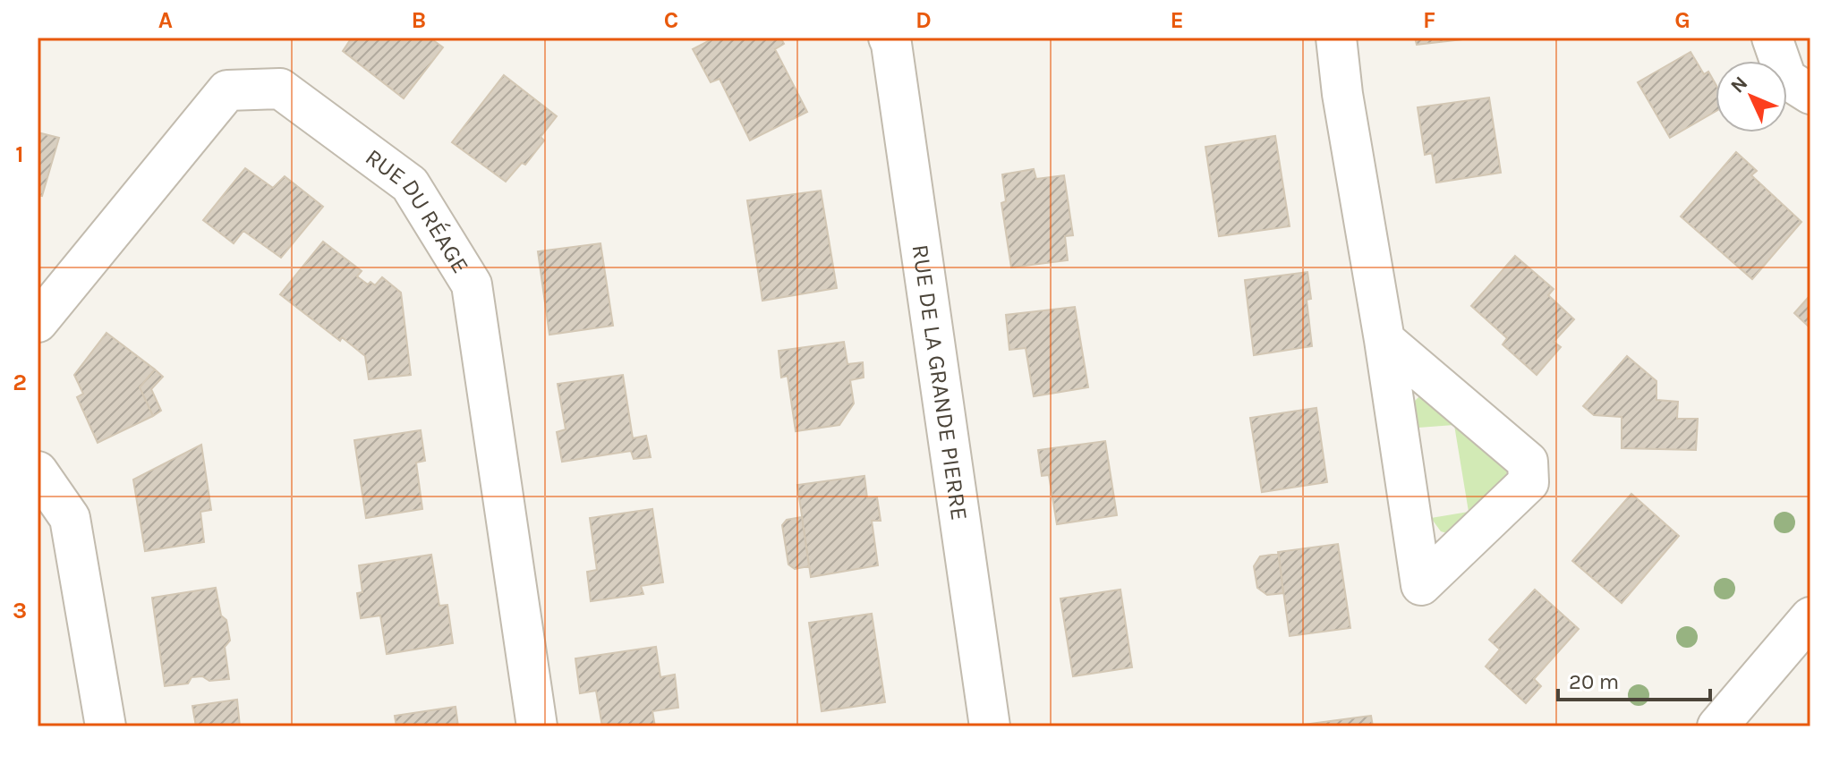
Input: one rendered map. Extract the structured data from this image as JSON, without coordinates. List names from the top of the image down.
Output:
{
  "streets": {
    "street": ["RUE DU RÉAGE", "RUE DE LA GRANDE PIERRE"]
  },
  "scale_bar": "20 m",
  "north": "top left",
  "grid": {
    "columns": [
      "A",
      "B",
      "C",
      "D",
      "E",
      "F",
      "G"
    ],
    "rows": ["1", "2", "3"]
  }
}
